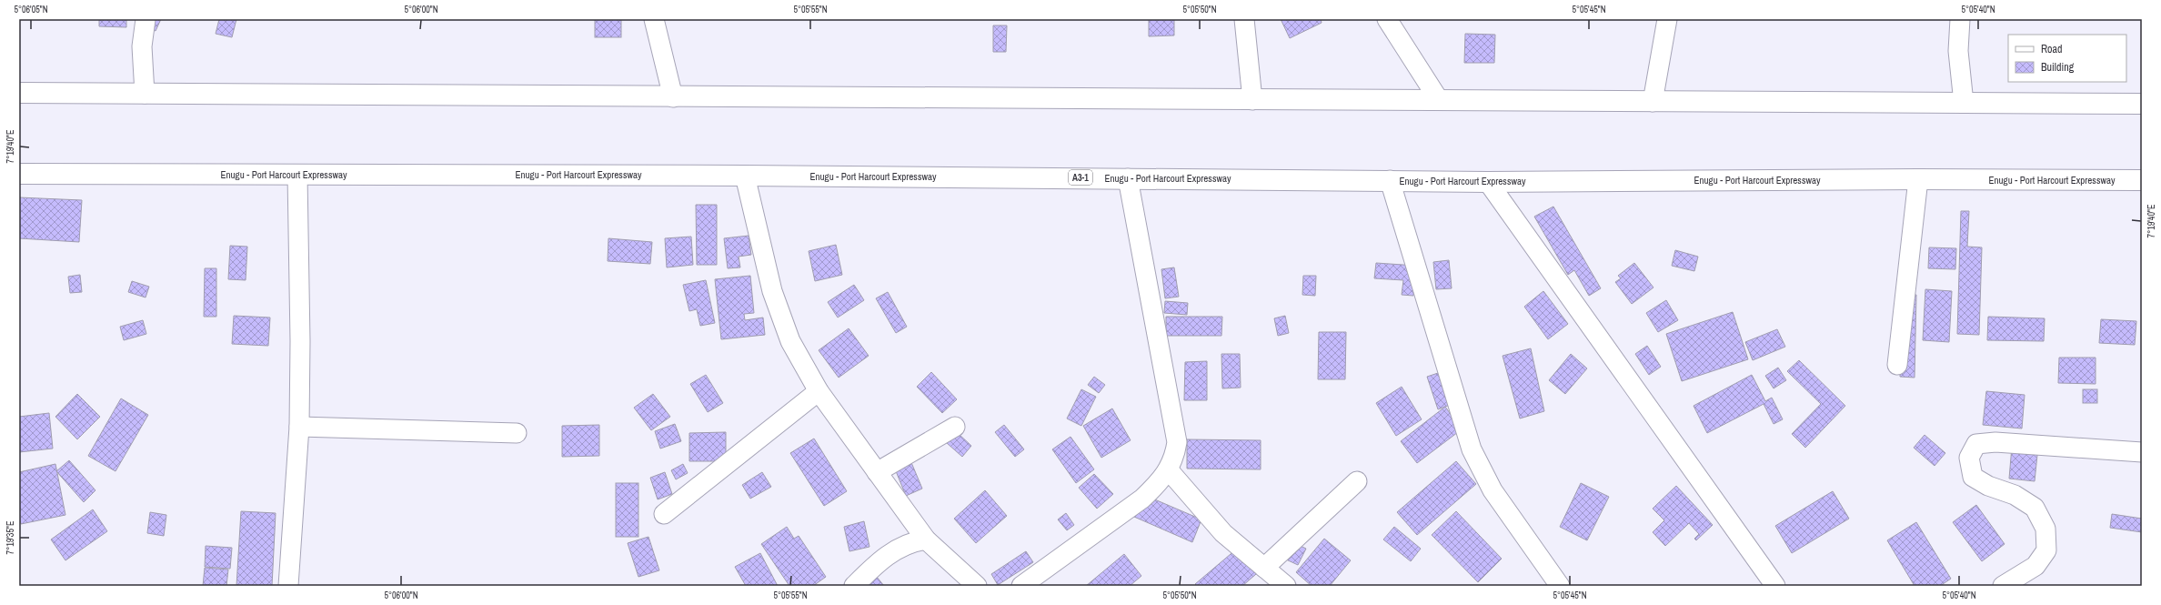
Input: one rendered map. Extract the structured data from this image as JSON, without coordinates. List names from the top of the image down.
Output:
{
  "streets": {
    "highway": ["Enugu - Port Harcourt Expressway", "A3-1"]
  },
  "legend": ["Road", "Building"],
  "coordinates": [
    "5°06'05\"N",
    "5°06'00\"N",
    "5°05'55\"N",
    "5°05'50\"N",
    "5°05'45\"N",
    "5°05'40\"N",
    "7°19'40\"E",
    "7°19'35\"E"
  ]
}
